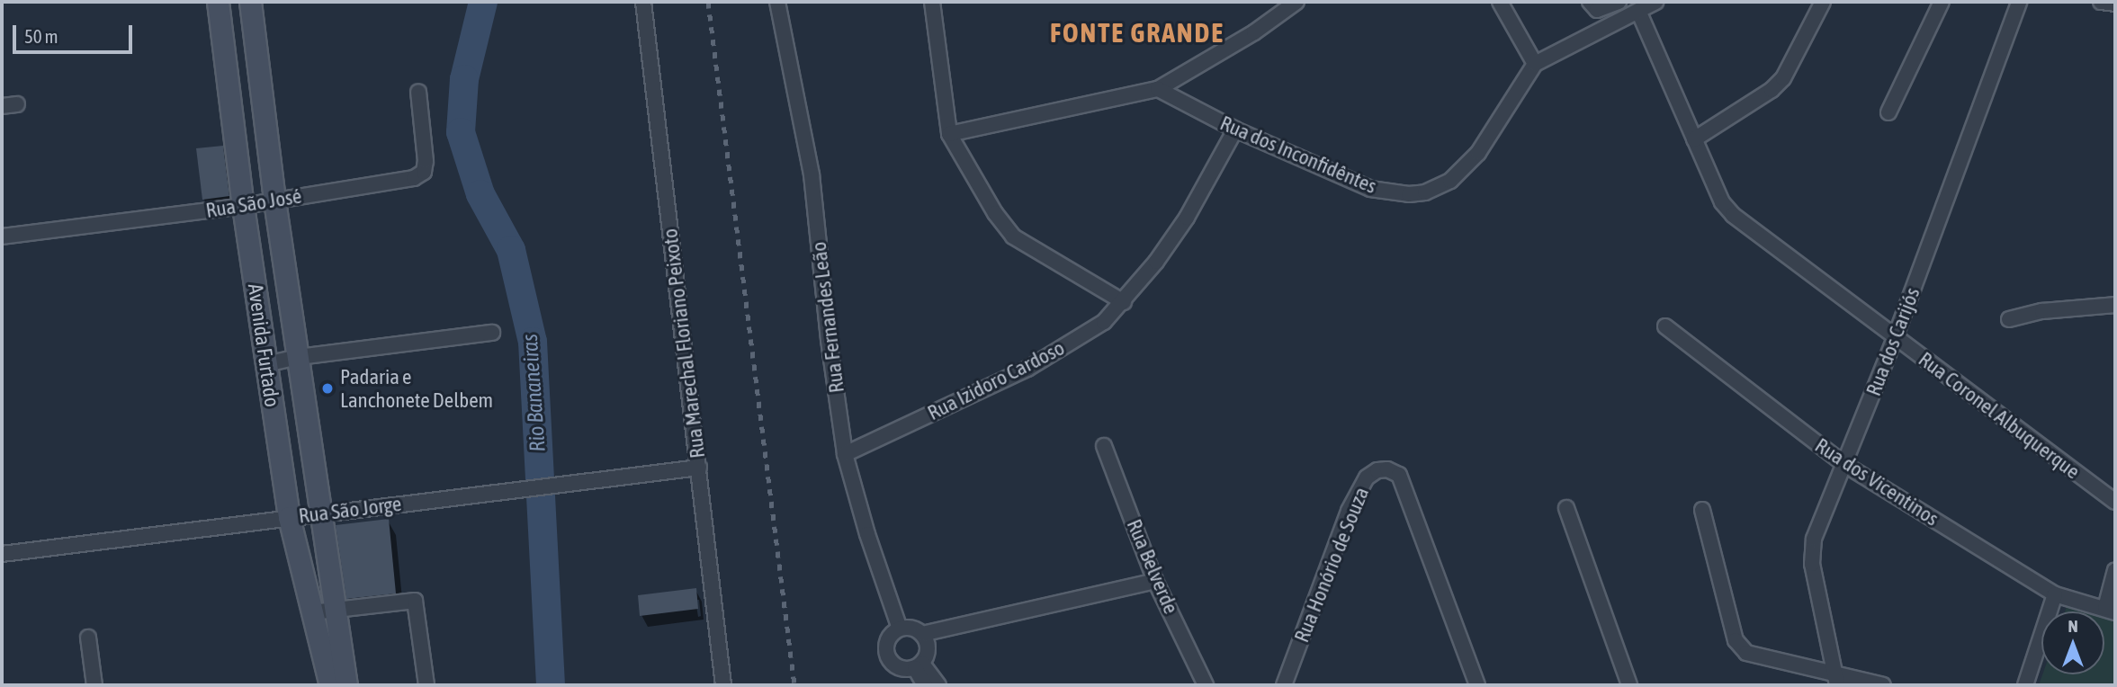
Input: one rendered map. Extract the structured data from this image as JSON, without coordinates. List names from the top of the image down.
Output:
{
  "streets": {
    "street": [
      "Rua dos Inconfidêntes",
      "Rua São José",
      "Rua Fernandes Leão",
      "Rua dos Carijós",
      "Rua Marechal Floriano Peixoto",
      "Avenida Furtado",
      "Rua Izidoro Cardoso",
      "Rua Coronel Albuquerque",
      "Rua dos Vicentinos",
      "Rua São Jorge",
      "Rua Honório de Souza",
      "Rua Belverde"
    ]
  },
  "crossings": [
    ["Rua dos Inconfidêntes", "Rua Izidoro Cardoso"],
    ["Rua São José", "Avenida Furtado"],
    ["Rua Fernandes Leão", "Rua Izidoro Cardoso"],
    ["Rua dos Carijós", "Rua Coronel Albuquerque"],
    ["Rua dos Carijós", "Rua dos Vicentinos"],
    ["Rua Marechal Floriano Peixoto", "Rua São Jorge"],
    ["Avenida Furtado", "Rua São Jorge"]
  ],
  "districts": ["FONTE GRANDE"],
  "water": ["Rio Bananeiras"],
  "places": ["Padaria e Lanchonete Delbem"],
  "scale_bar": "50 m",
  "north": "top"
}
